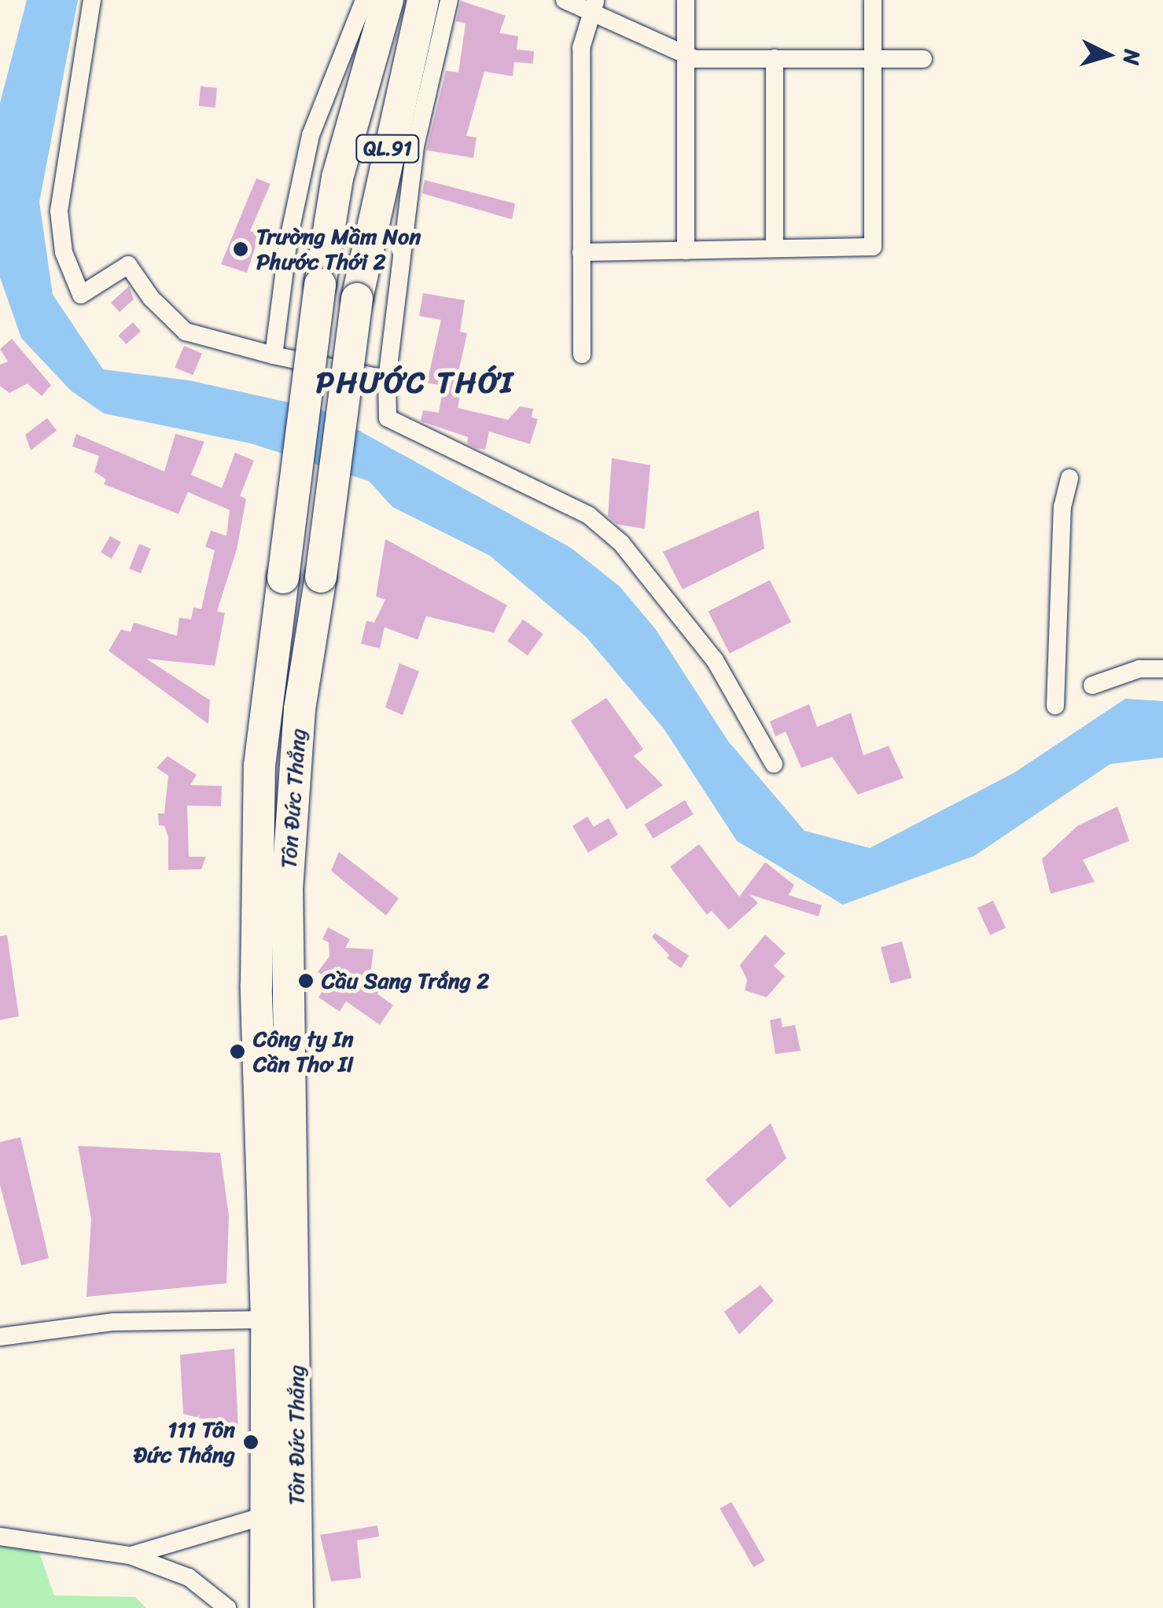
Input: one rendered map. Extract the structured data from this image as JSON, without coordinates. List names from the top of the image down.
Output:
{
  "streets": {
    "highway": ["QL.91", "Tôn Đức Thắng"]
  },
  "districts": ["PHƯỚC THỚI"],
  "places": [
    "Trường Mầm Non Phước Thới 2",
    "Cầu Sang Trắng 2",
    "Công ty In Cần Thơ II",
    "111 Tôn Đức Thắng"
  ],
  "north": "right"
}
